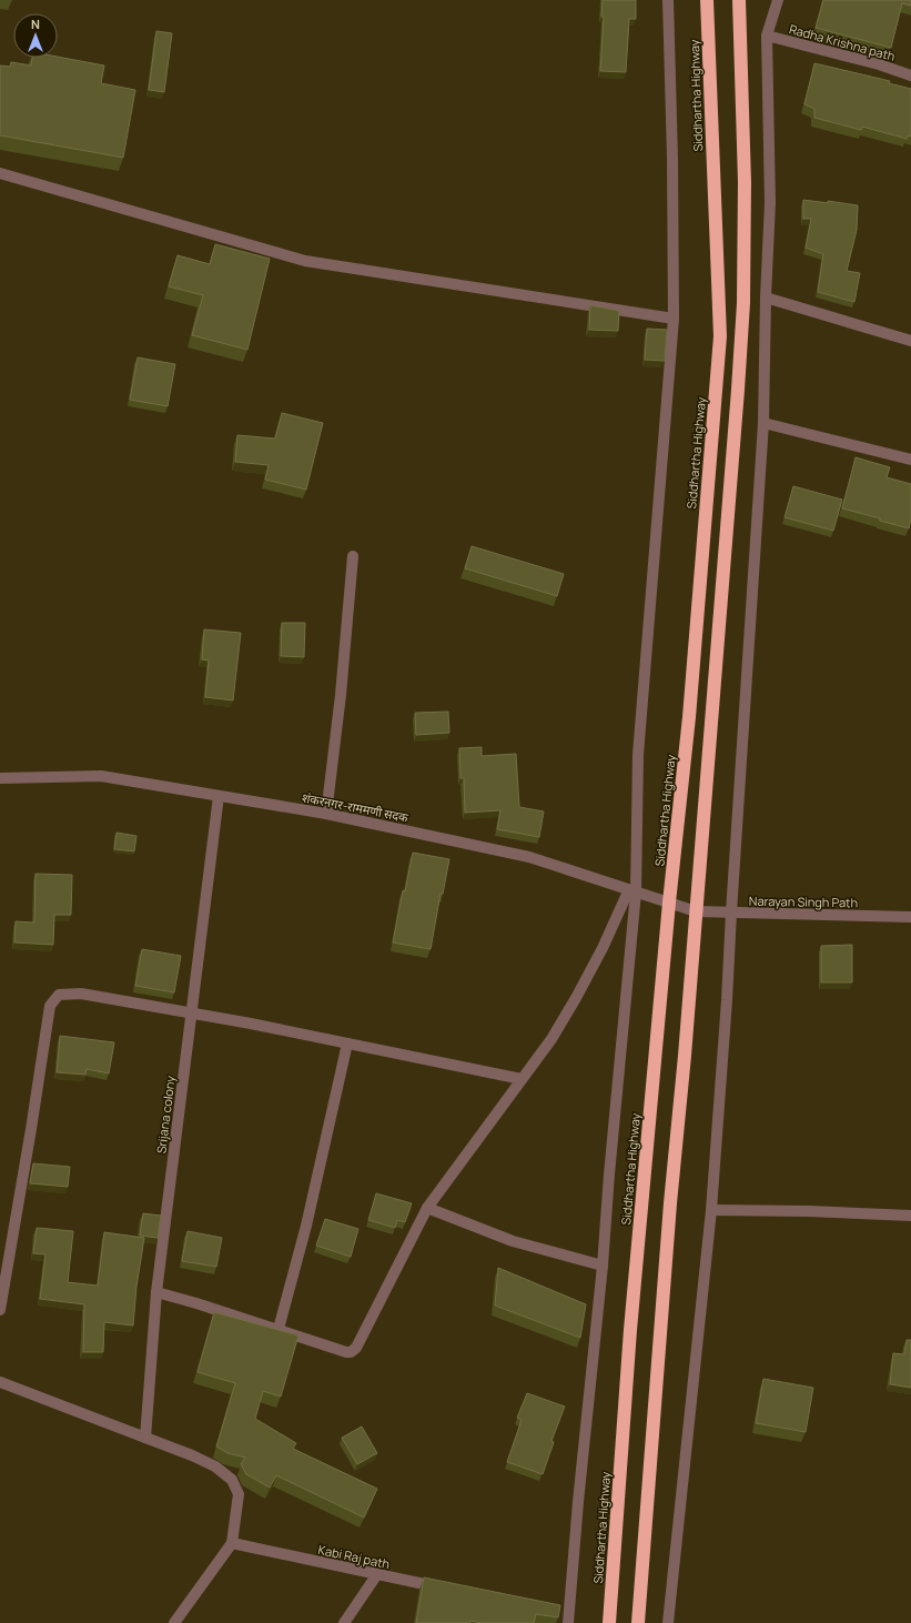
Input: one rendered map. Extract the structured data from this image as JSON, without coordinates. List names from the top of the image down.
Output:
{
  "streets": {
    "highway": ["Siddhartha Highway"],
    "street": [
      "Radha Krishna path",
      "शंकरनगर-राममणी सदक",
      "Narayan Singh Path",
      "Srijana colony",
      "Kabi Raj path"
    ]
  },
  "crossings": [
    ["Siddhartha Highway", "शंकरनगर-राममणी सदक"],
    ["शंकरनगर-राममणी सदक", "Narayan Singh Path"],
    ["शंकरनगर-राममणी सदक", "Srijana colony"]
  ],
  "north": "top"
}
